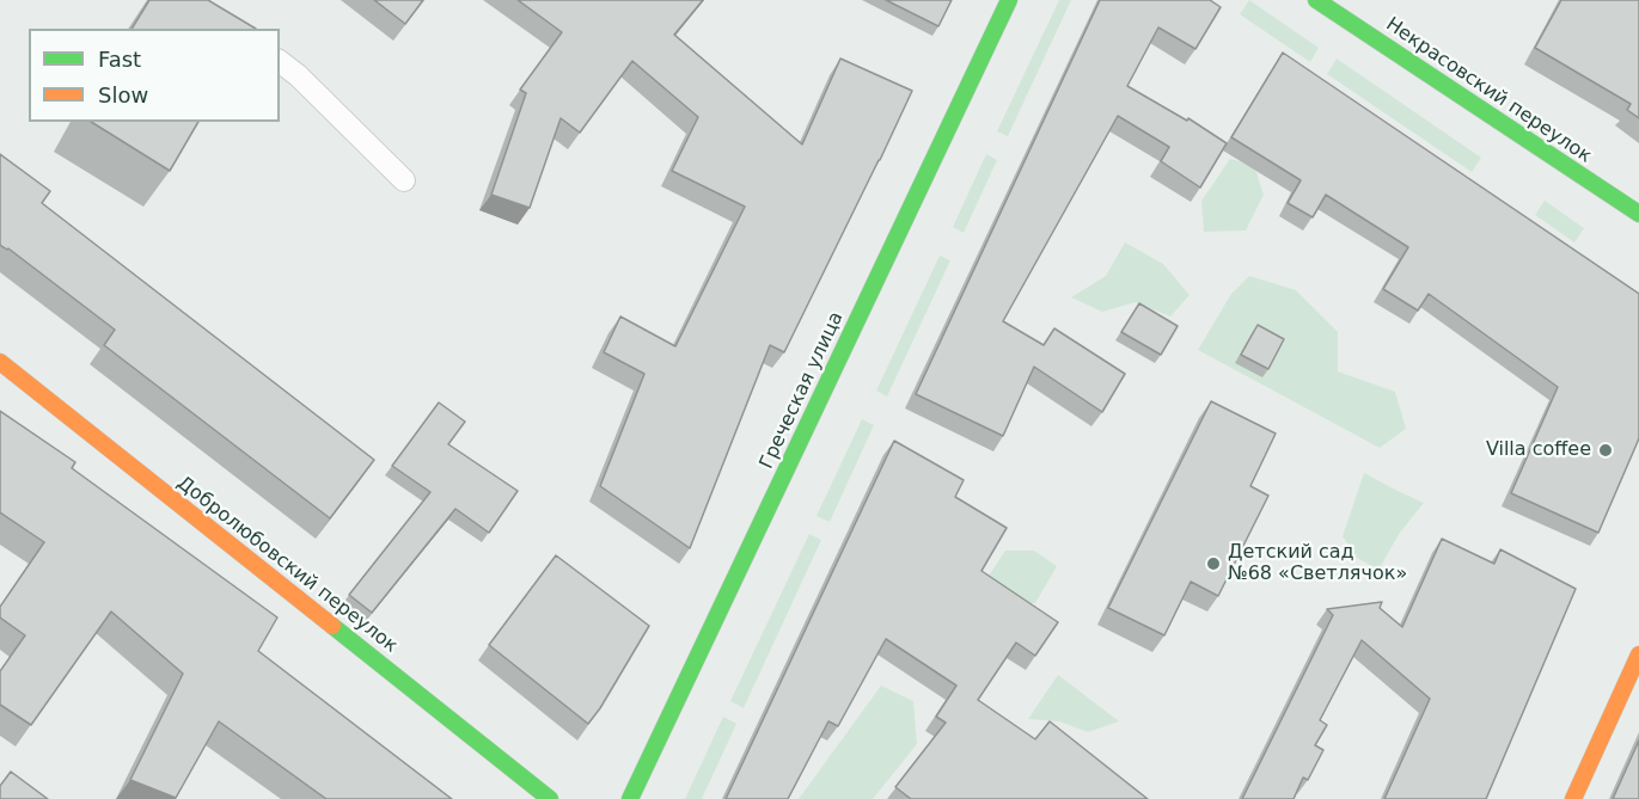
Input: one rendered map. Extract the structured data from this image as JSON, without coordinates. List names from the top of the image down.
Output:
{
  "streets": {
    "street": ["Некрасовский переулок", "Греческая улица", "Добролюбовский переулок"]
  },
  "places": ["Villa coffee", "Детский сад №68 «Светлячок»"],
  "legend": ["Fast", "Slow"]
}
